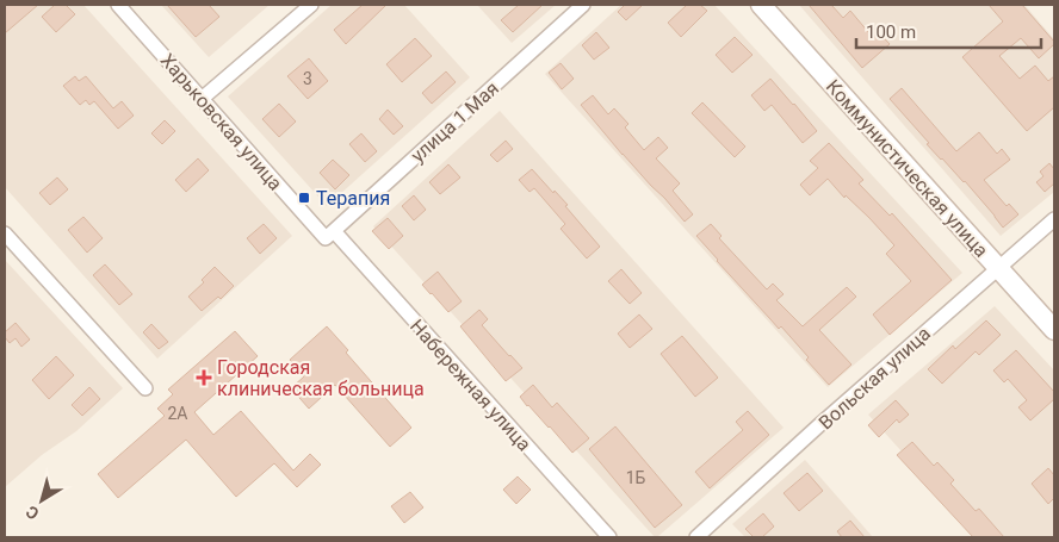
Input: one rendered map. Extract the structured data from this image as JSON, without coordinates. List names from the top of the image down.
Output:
{
  "streets": {
    "main road": ["Коммунистическая улица"],
    "street": [
      "Харьковская улица",
      "улица 1 Мая",
      "Вольская улица",
      "Набережная улица"
    ]
  },
  "crossings": [
    ["Харьковская улица", "улица 1 Мая"],
    ["Харьковская улица", "Набережная улица"],
    ["улица 1 Мая", "Набережная улица"],
    ["Коммунистическая улица", "Вольская улица"]
  ],
  "places": {
    "transit": ["Терапия"],
    "health": ["Городская клиническая больница"]
  },
  "house_numbers": ["3", "2А", "1Б"],
  "scale_bar": "100 m",
  "north": "bottom left"
}
